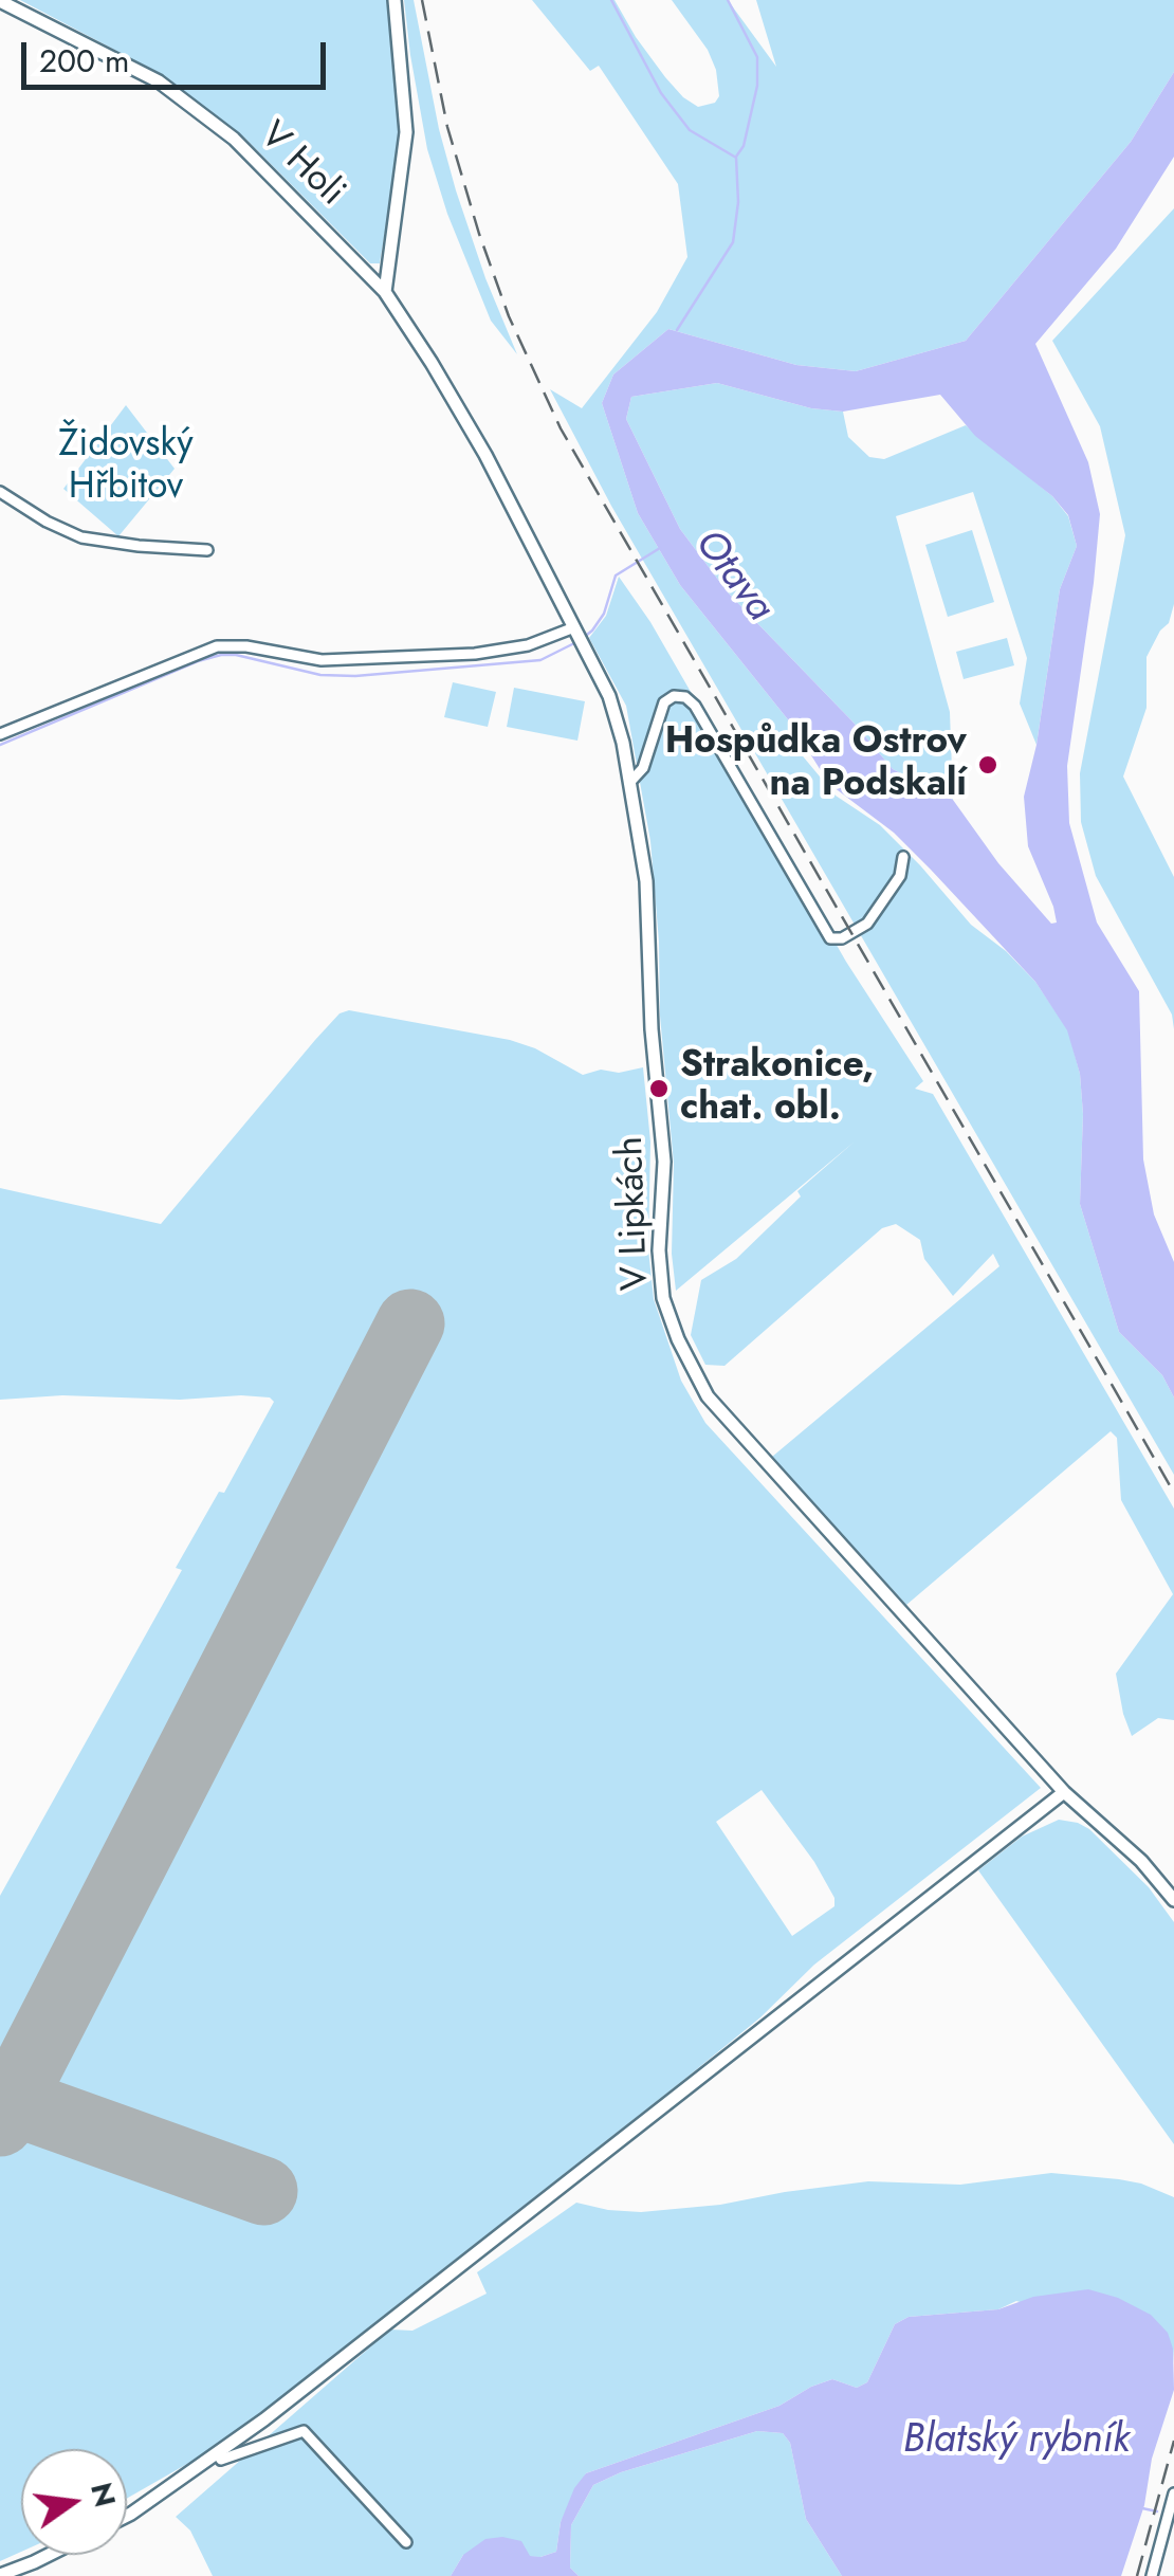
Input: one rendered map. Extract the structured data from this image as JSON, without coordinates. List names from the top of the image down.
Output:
{
  "streets": {
    "street": ["V Holi", "V Lipkách"]
  },
  "crossings": [
    ["V Holi", "V Lipkách"]
  ],
  "water": ["Otava", "Blatský rybník"],
  "parks": ["Židovský Hřbitov"],
  "places": ["Hospůdka Ostrov na Podskalí", "Strakonice, chat. obl."],
  "scale_bar": "200 m",
  "north": "right"
}
